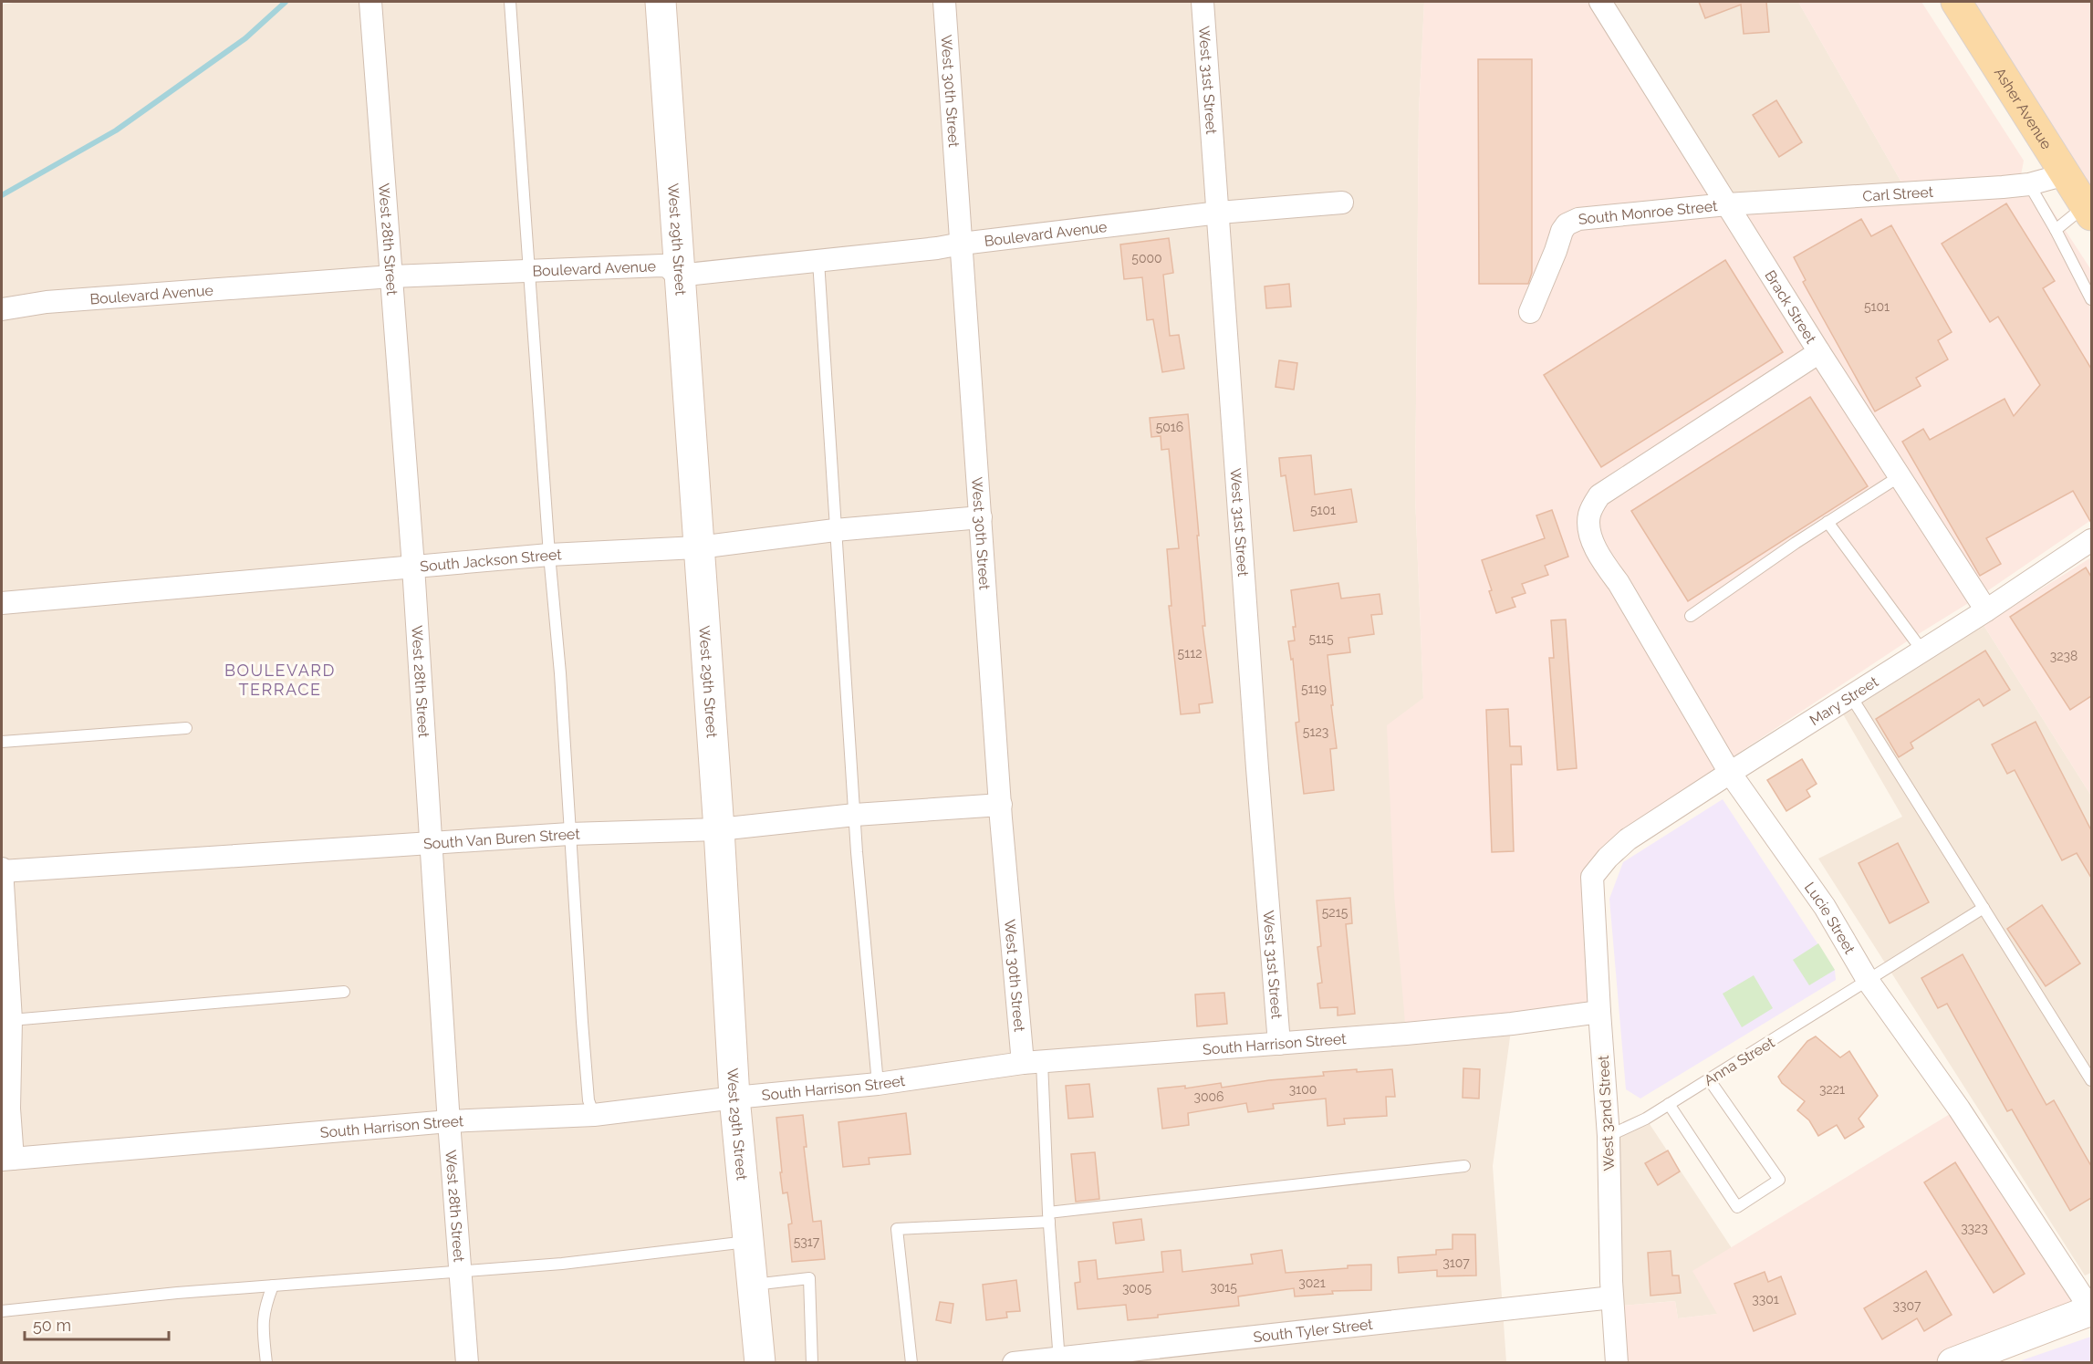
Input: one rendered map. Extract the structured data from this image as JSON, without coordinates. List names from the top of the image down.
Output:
{
  "streets": {
    "main road": ["Asher Avenue"],
    "street": [
      "West 31st Street",
      "West 30th Street",
      "Carl Street",
      "South Monroe Street",
      "Boulevard Avenue",
      "West 28th Street",
      "West 29th Street",
      "Brack Street",
      "South Jackson Street",
      "Mary Street",
      "South Van Buren Street",
      "Lucie Street",
      "South Harrison Street",
      "West 32nd Street",
      "South Tyler Street"
    ],
    "lane": ["Anna Street"]
  },
  "crossings": [
    ["West 31st Street", "Boulevard Avenue"],
    ["West 31st Street", "South Harrison Street"],
    ["West 30th Street", "Boulevard Avenue"],
    ["West 30th Street", "South Jackson Street"],
    ["West 30th Street", "South Van Buren Street"],
    ["West 30th Street", "South Harrison Street"],
    ["West 30th Street", "South Tyler Street"],
    ["Asher Avenue", "Carl Street"],
    ["Carl Street", "South Monroe Street"],
    ["Carl Street", "Brack Street"],
    ["South Monroe Street", "Brack Street"],
    ["Boulevard Avenue", "West 28th Street"],
    ["Boulevard Avenue", "West 29th Street"],
    ["West 28th Street", "South Jackson Street"],
    ["West 28th Street", "South Van Buren Street"],
    ["West 28th Street", "South Harrison Street"],
    ["West 29th Street", "South Jackson Street"],
    ["West 29th Street", "South Van Buren Street"],
    ["West 29th Street", "South Harrison Street"],
    ["Brack Street", "Mary Street"],
    ["Brack Street", "Lucie Street"],
    ["Mary Street", "Lucie Street"],
    ["Mary Street", "West 32nd Street"],
    ["Lucie Street", "Anna Street"],
    ["South Harrison Street", "West 32nd Street"],
    ["Anna Street", "West 32nd Street"],
    ["West 32nd Street", "South Tyler Street"]
  ],
  "districts": ["BOULEVARD TERRACE"],
  "house_numbers": [
    "5000",
    "5101",
    "5016",
    "5101",
    "5115",
    "5112",
    "3238",
    "5119",
    "5123",
    "5215",
    "3100",
    "3221",
    "3006",
    "3323",
    "5317",
    "3107",
    "3021",
    "3015",
    "3005",
    "3301",
    "3307"
  ],
  "scale_bar": "50 m"
}
